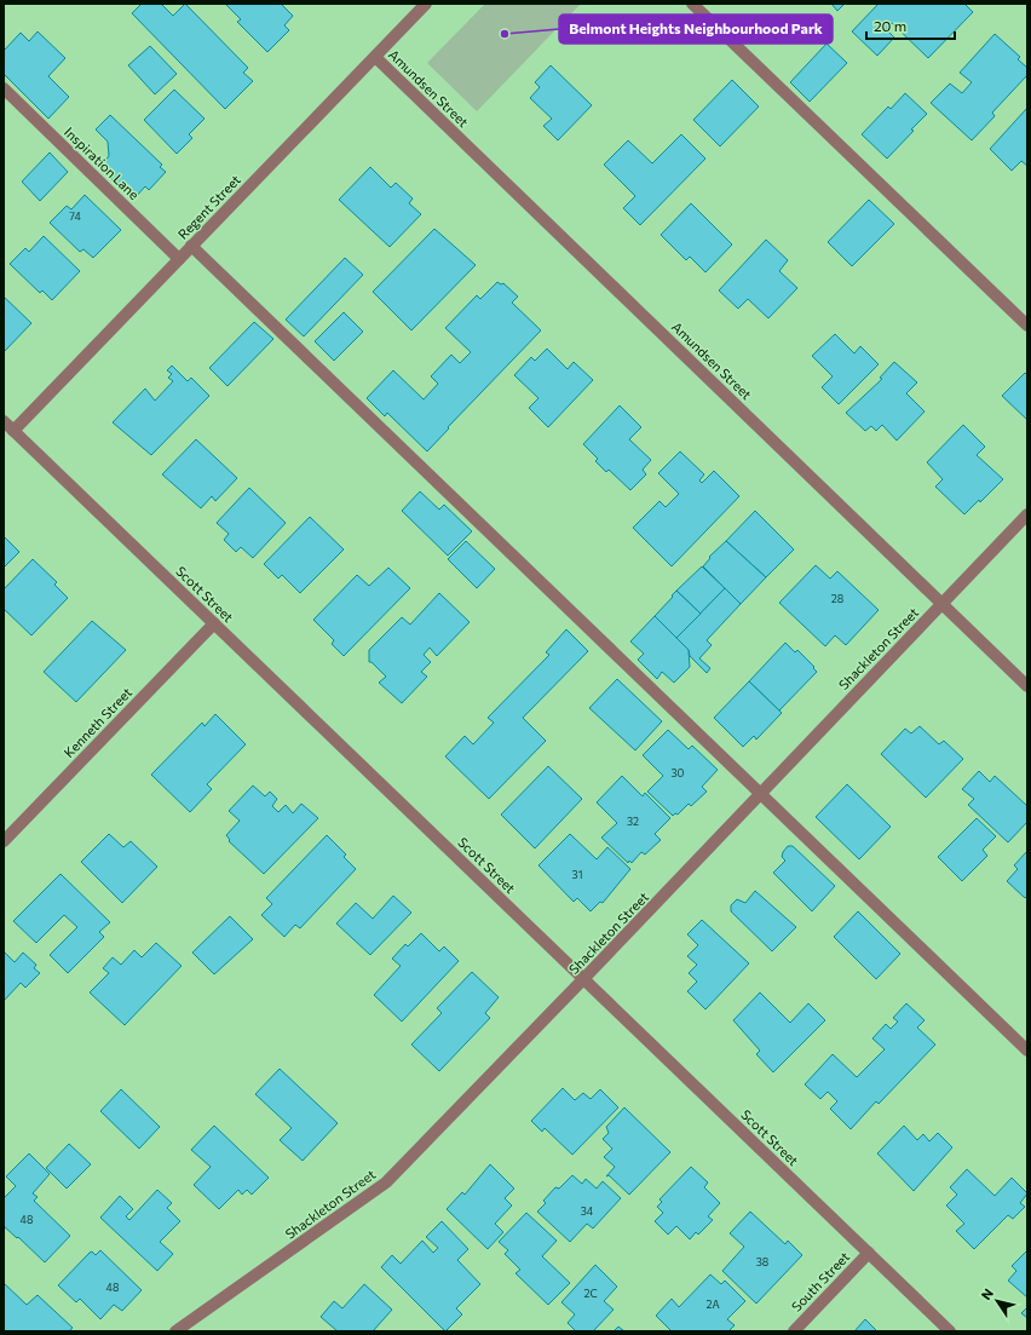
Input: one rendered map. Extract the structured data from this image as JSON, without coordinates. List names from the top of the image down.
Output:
{
  "streets": {
    "street": [
      "Amundsen Street",
      "Inspiration Lane",
      "Regent Street",
      "Scott Street",
      "Shackleton Street",
      "Kenneth Street",
      "South Street"
    ]
  },
  "crossings": [
    ["Amundsen Street", "Regent Street"],
    ["Amundsen Street", "Shackleton Street"],
    ["Inspiration Lane", "Regent Street"],
    ["Regent Street", "Scott Street"],
    ["Scott Street", "Shackleton Street"],
    ["Scott Street", "Kenneth Street"],
    ["Scott Street", "South Street"]
  ],
  "places": ["Belmont Heights Neighbourhood Park"],
  "house_numbers": [
    "74",
    "28",
    "30",
    "32",
    "31",
    "34",
    "48",
    "38",
    "48",
    "2C",
    "2A"
  ],
  "scale_bar": "20 m",
  "north": "top left"
}
